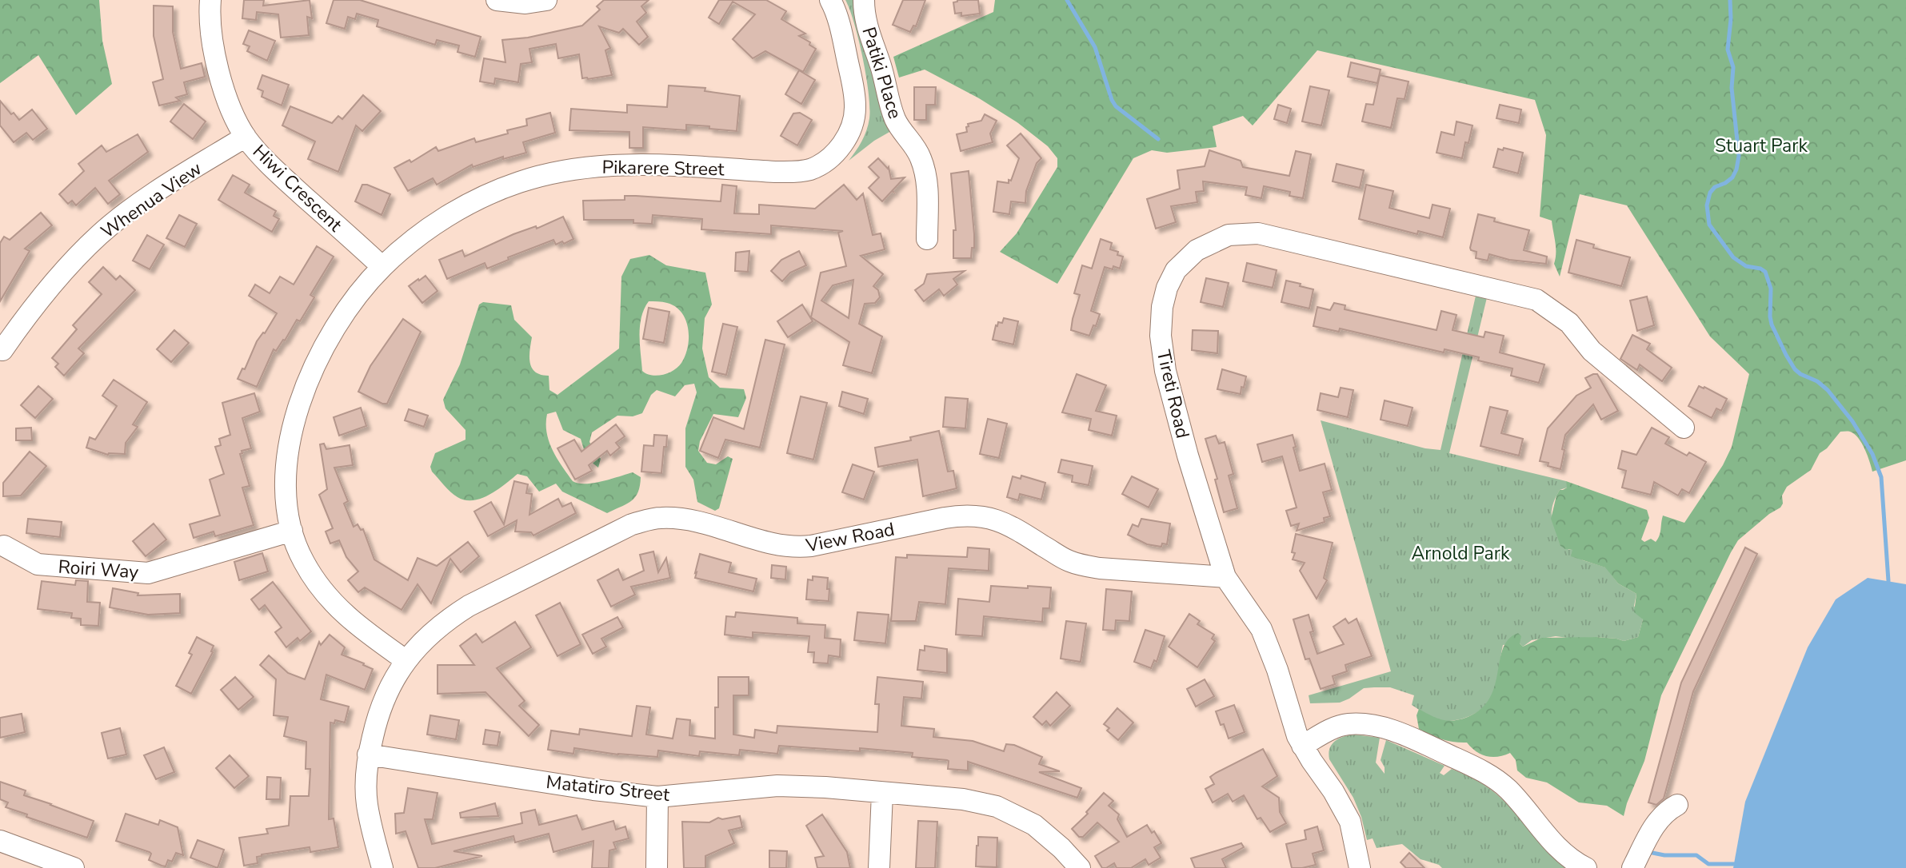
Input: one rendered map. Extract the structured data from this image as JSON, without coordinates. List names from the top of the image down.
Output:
{
  "streets": {
    "street": [
      "Patiki Place",
      "Pikarere Street",
      "Hiwi Crescent",
      "Whenua View",
      "Tireti Road",
      "View Road",
      "Roiri Way",
      "Matatiro Street"
    ]
  },
  "crossings": [
    ["Pikarere Street", "Hiwi Crescent"],
    ["Pikarere Street", "View Road"],
    ["Pikarere Street", "Roiri Way"],
    ["Hiwi Crescent", "Whenua View"],
    ["Tireti Road", "View Road"],
    ["View Road", "Matatiro Street"]
  ],
  "parks": ["Stuart Park", "Arnold Park"]
}
